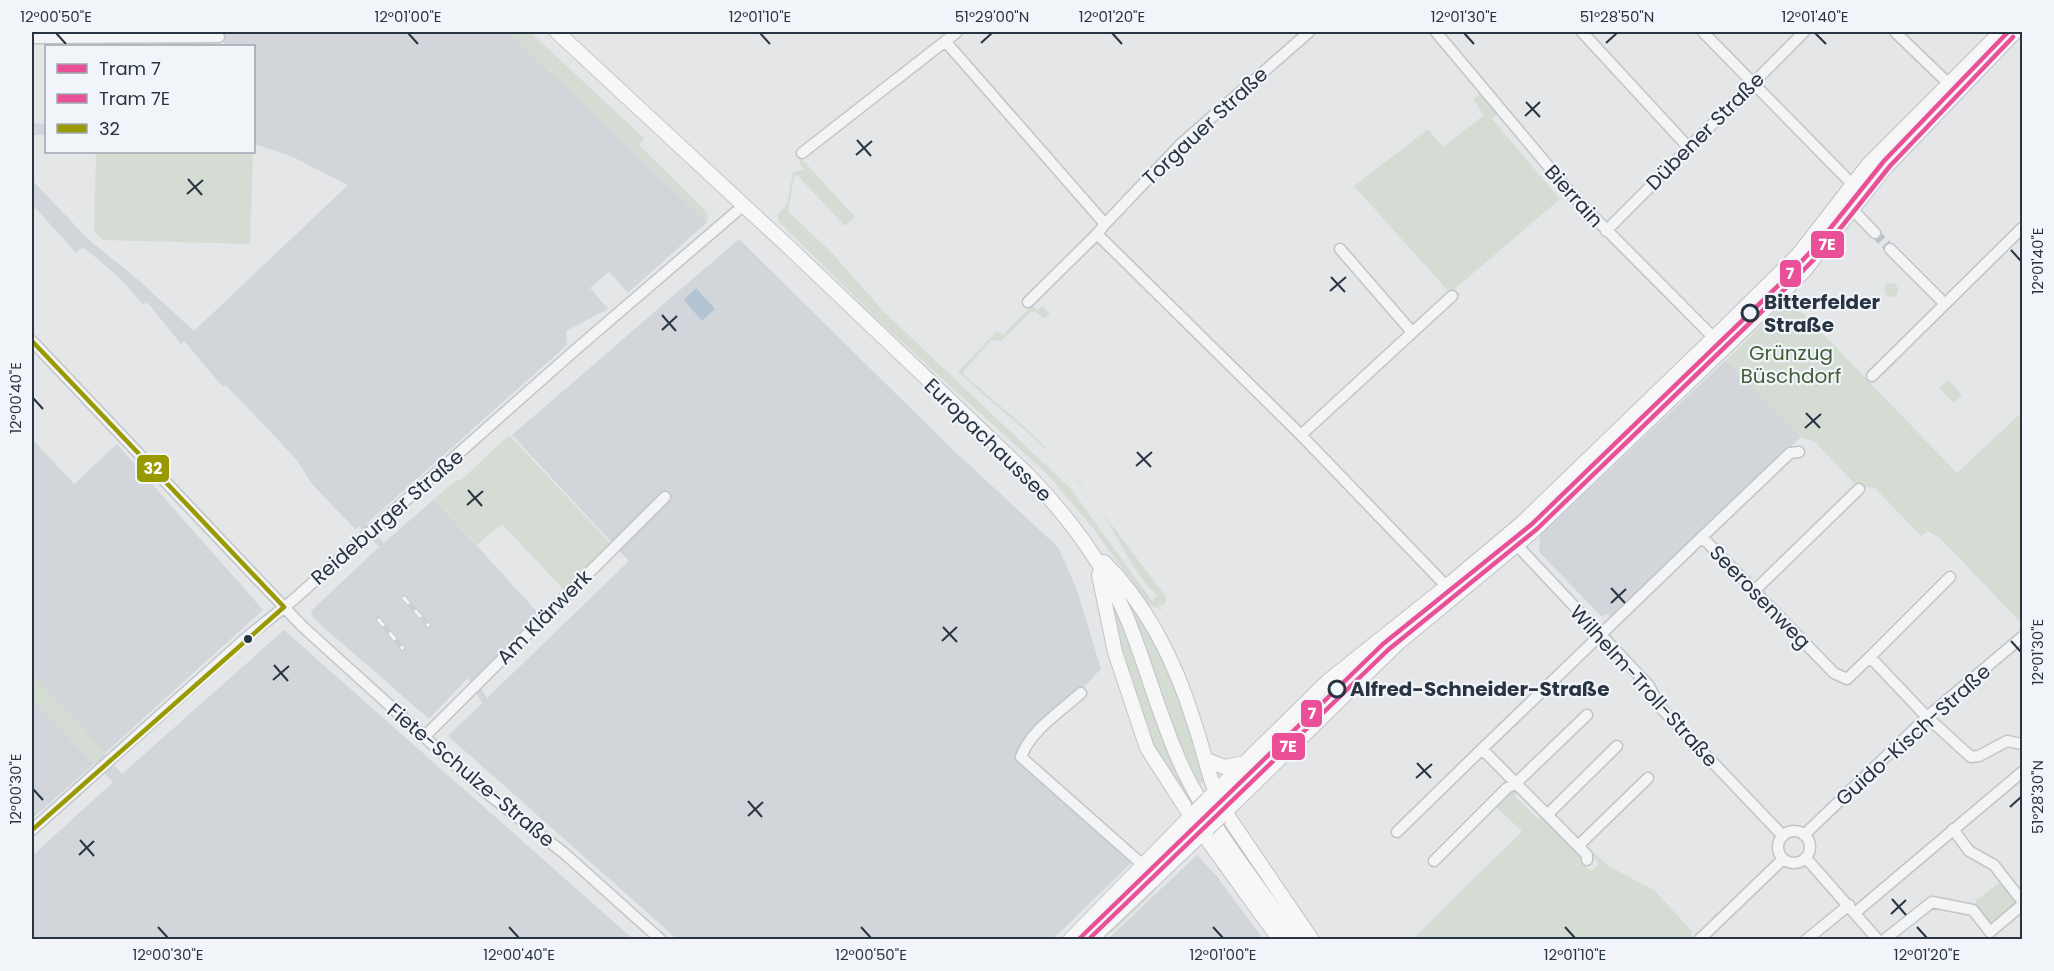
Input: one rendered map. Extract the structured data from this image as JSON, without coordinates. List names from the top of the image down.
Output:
{
  "streets": {
    "main road": ["Europachaussee"],
    "street": [
      "Torgauer Straße",
      "Dübener Straße",
      "Bierrain",
      "Reideburger Straße",
      "Seerosenweg",
      "Am Klärwerk",
      "Wilhelm-Troll-Straße",
      "Guido-Kisch-Straße",
      "Fiete-Schulze-Straße"
    ]
  },
  "crossings": [
    ["Dübener Straße", "Bierrain"],
    ["Europachaussee", "Reideburger Straße"],
    ["Reideburger Straße", "Fiete-Schulze-Straße"],
    ["Seerosenweg", "Wilhelm-Troll-Straße"],
    ["Am Klärwerk", "Fiete-Schulze-Straße"],
    ["Wilhelm-Troll-Straße", "Guido-Kisch-Straße"]
  ],
  "parks": ["Grünzug Büschdorf"],
  "places": ["Bitterfelder Straße", "Alfred-Schneider-Straße"],
  "lines": ["tram line 7", "tram line 7E", "transit line 32"],
  "legend": ["Tram 7", "Tram 7E", "32"],
  "coordinates": [
    "12°00'50\"E",
    "12°01'00\"E",
    "12°01'10\"E",
    "51°29'00\"N",
    "12°01'20\"E",
    "12°01'30\"E",
    "51°28'50\"N",
    "12°01'40\"E",
    "12°00'40\"E",
    "12°00'30\"E",
    "51°28'30\"N"
  ]
}
